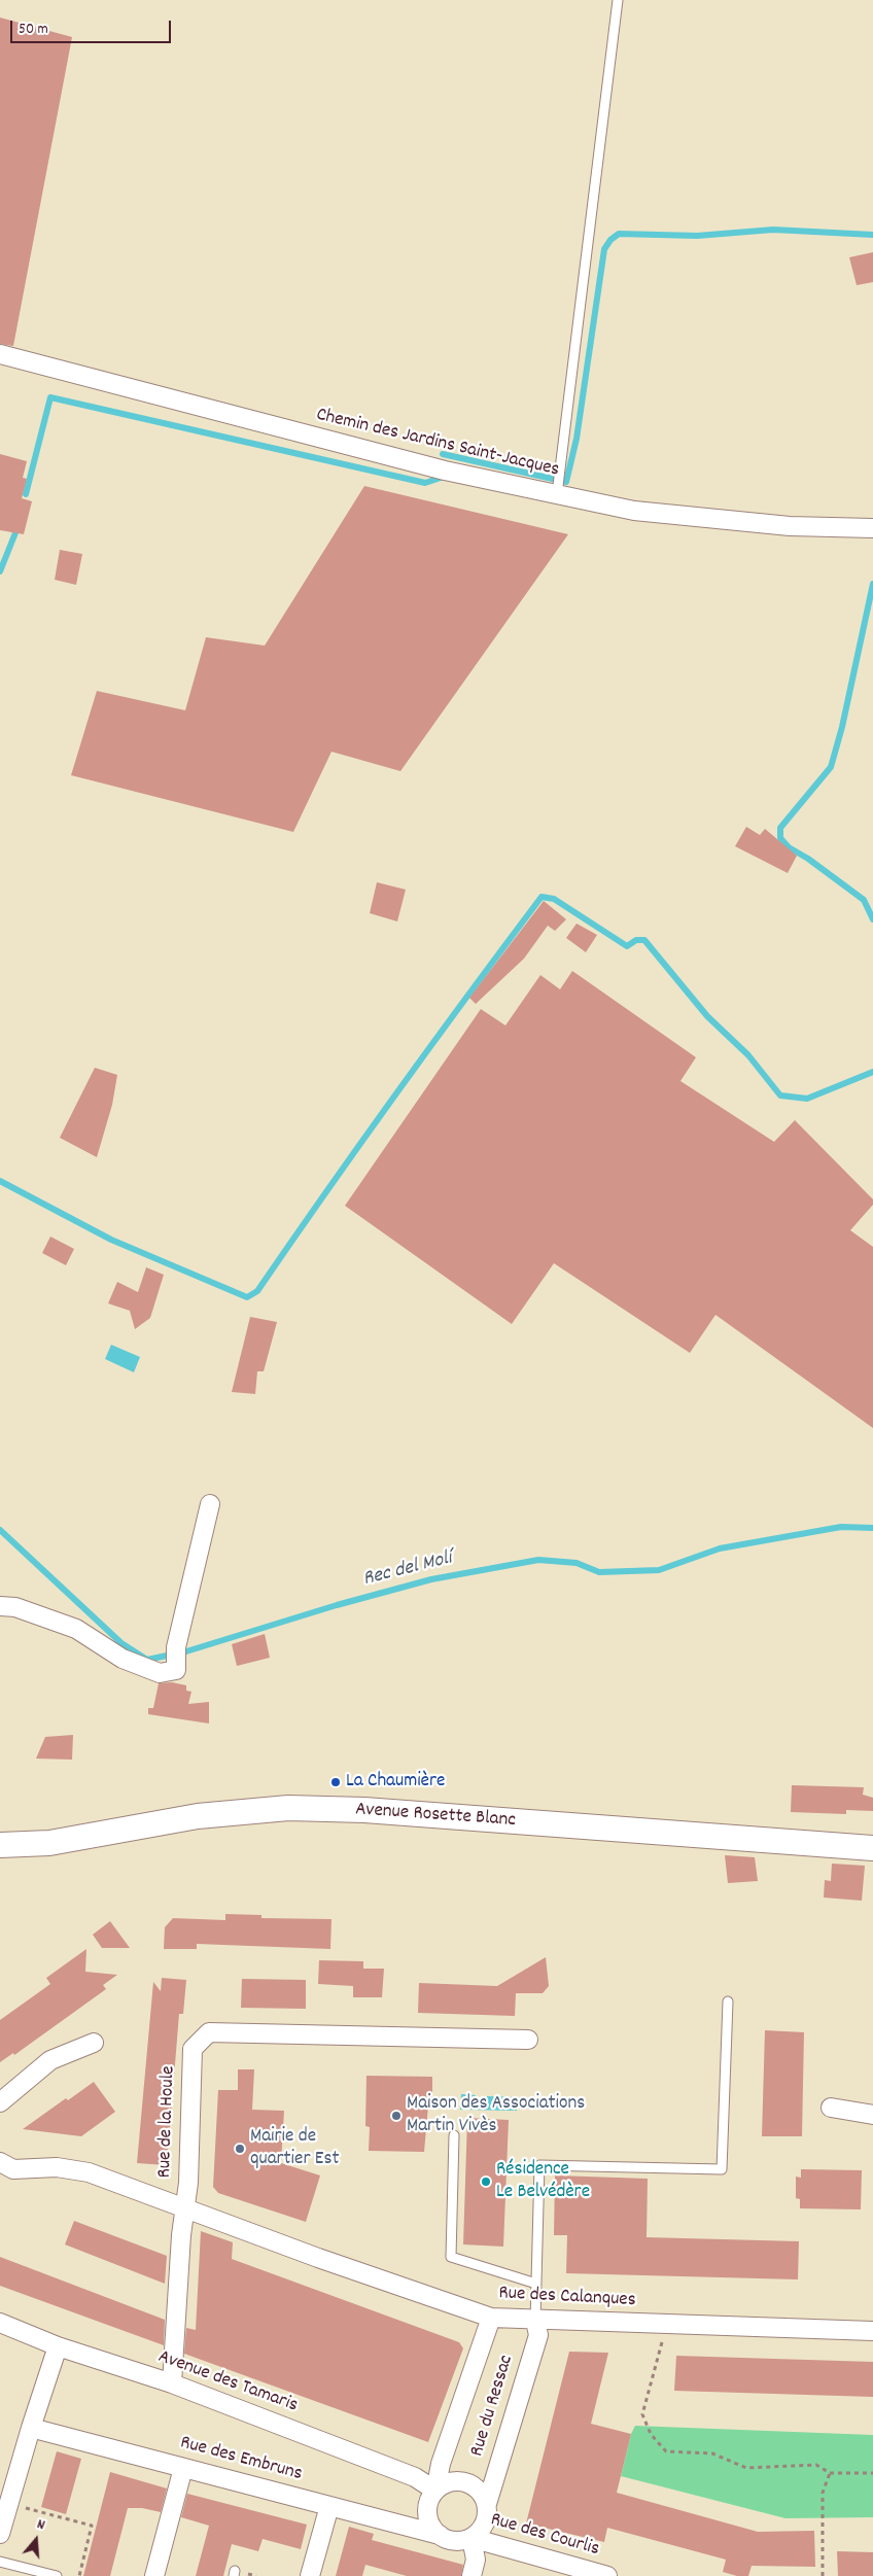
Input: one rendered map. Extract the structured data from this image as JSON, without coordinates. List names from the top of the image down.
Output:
{
  "streets": {
    "main road": ["Avenue Rosette Blanc"],
    "street": [
      "Chemin des Jardins Saint-Jacques",
      "Rue de la Houle",
      "Rue des Calanques",
      "Avenue des Tamaris",
      "Rue du Ressac",
      "Rue des Embruns",
      "Rue des Courlis"
    ]
  },
  "crossings": [
    ["Rue de la Houle", "Rue des Calanques"],
    ["Rue de la Houle", "Avenue des Tamaris"],
    ["Rue des Calanques", "Rue du Ressac"],
    ["Avenue des Tamaris", "Rue du Ressac"],
    ["Avenue des Tamaris", "Rue des Embruns"],
    ["Avenue des Tamaris", "Rue des Courlis"],
    ["Rue du Ressac", "Rue des Embruns"],
    ["Rue du Ressac", "Rue des Courlis"],
    ["Rue des Embruns", "Rue des Courlis"]
  ],
  "water": ["Rec del Molí"],
  "places": [
    "La Chaumière",
    "Maison des Associations Martin Vivès",
    "Mairie de quartier Est",
    "Résidence Le Belvédère"
  ],
  "scale_bar": "50 m",
  "north": "top"
}
